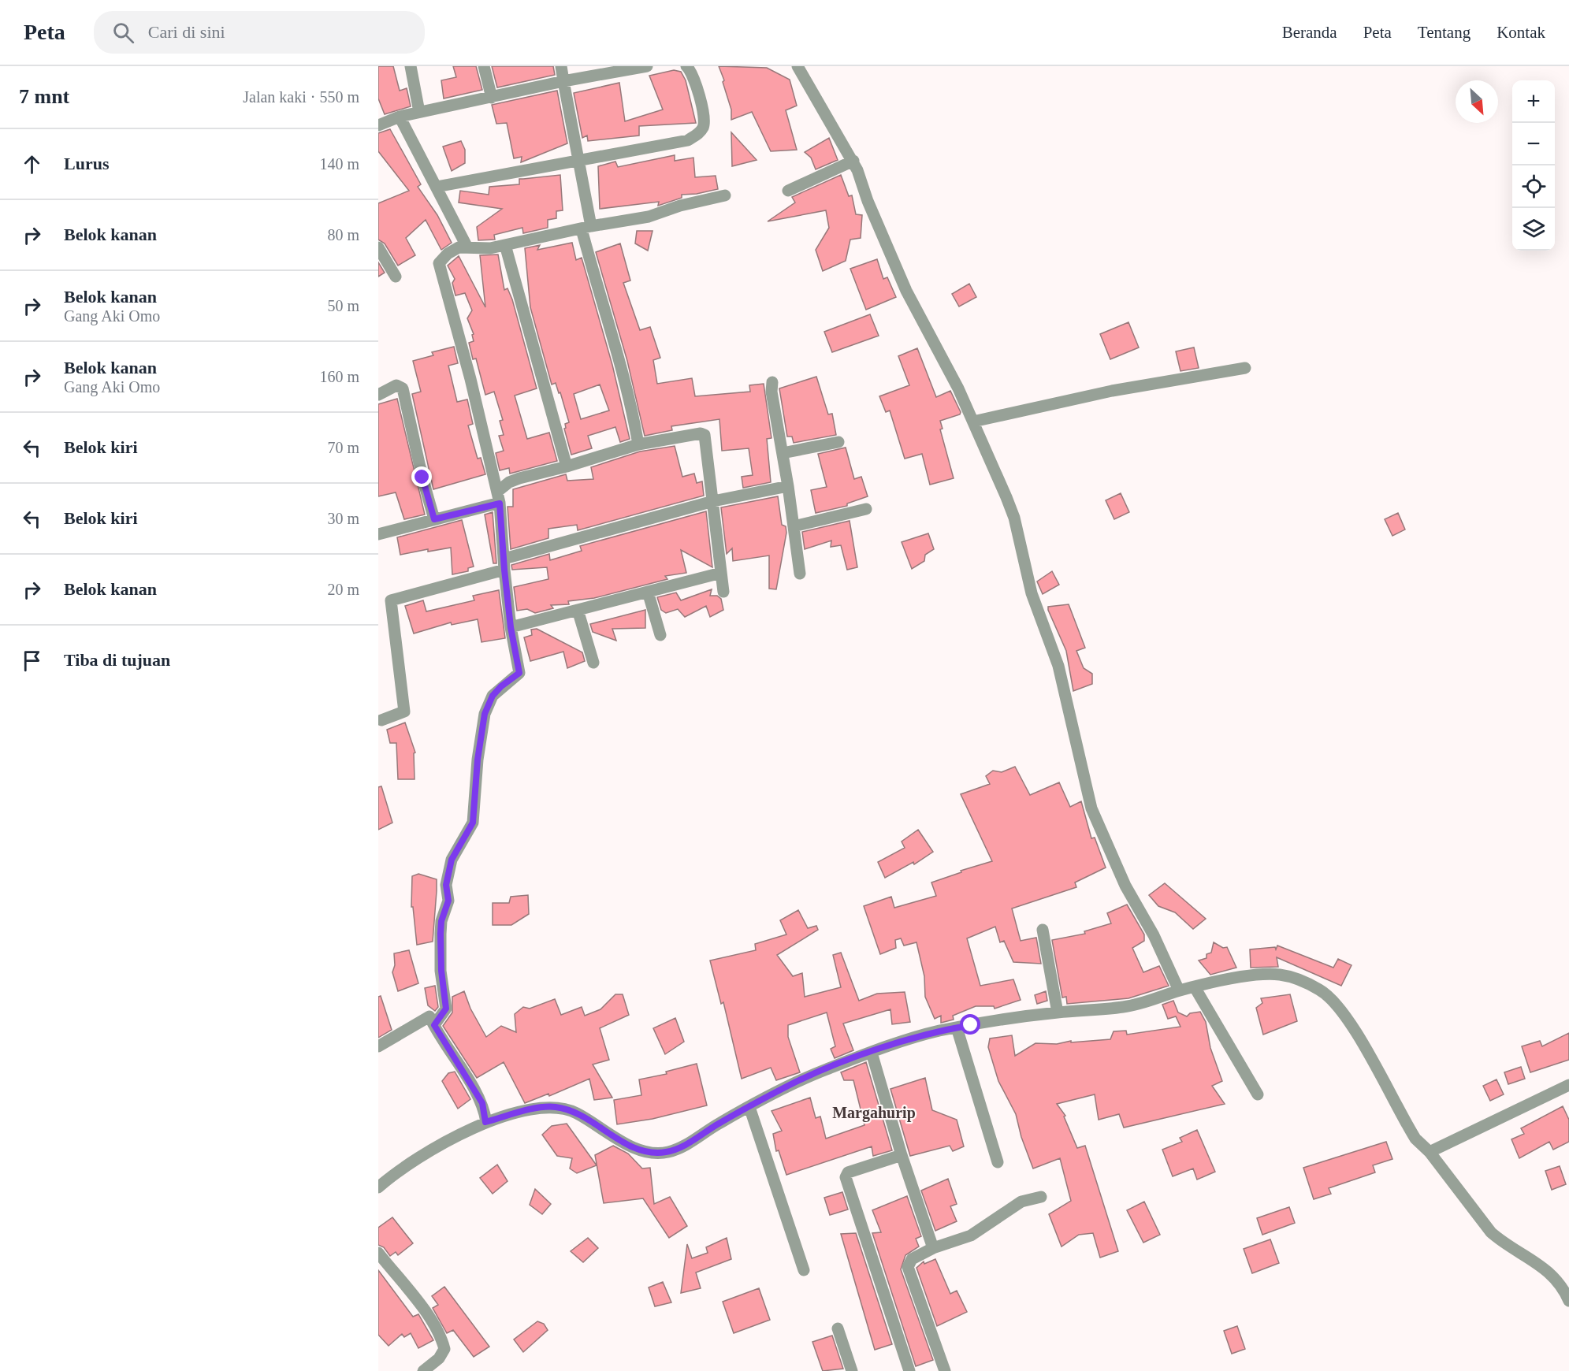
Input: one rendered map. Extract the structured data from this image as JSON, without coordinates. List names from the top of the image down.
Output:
{
  "districts": ["Margahurip"],
  "north": "bottom right",
  "page": {
    "header": "Peta",
    "search": "Cari di sini",
    "nav": [
      "Beranda",
      "Peta",
      "Tentang",
      "Kontak"
    ],
    "heading": ["7 mnt", "Jalan kaki · 550 m"],
    "map_buttons": ["+", "−"],
    "list": [
      ["Lurus", "140 m"],
      ["Belok kanan", "80 m"],
      ["Belok kanan", "Gang Aki Omo", "50 m"],
      ["Belok kanan", "Gang Aki Omo", "160 m"],
      ["Belok kiri", "70 m"],
      ["Belok kiri", "30 m"],
      ["Belok kanan", "20 m"],
      "Tiba di tujuan"
    ]
  }
}
